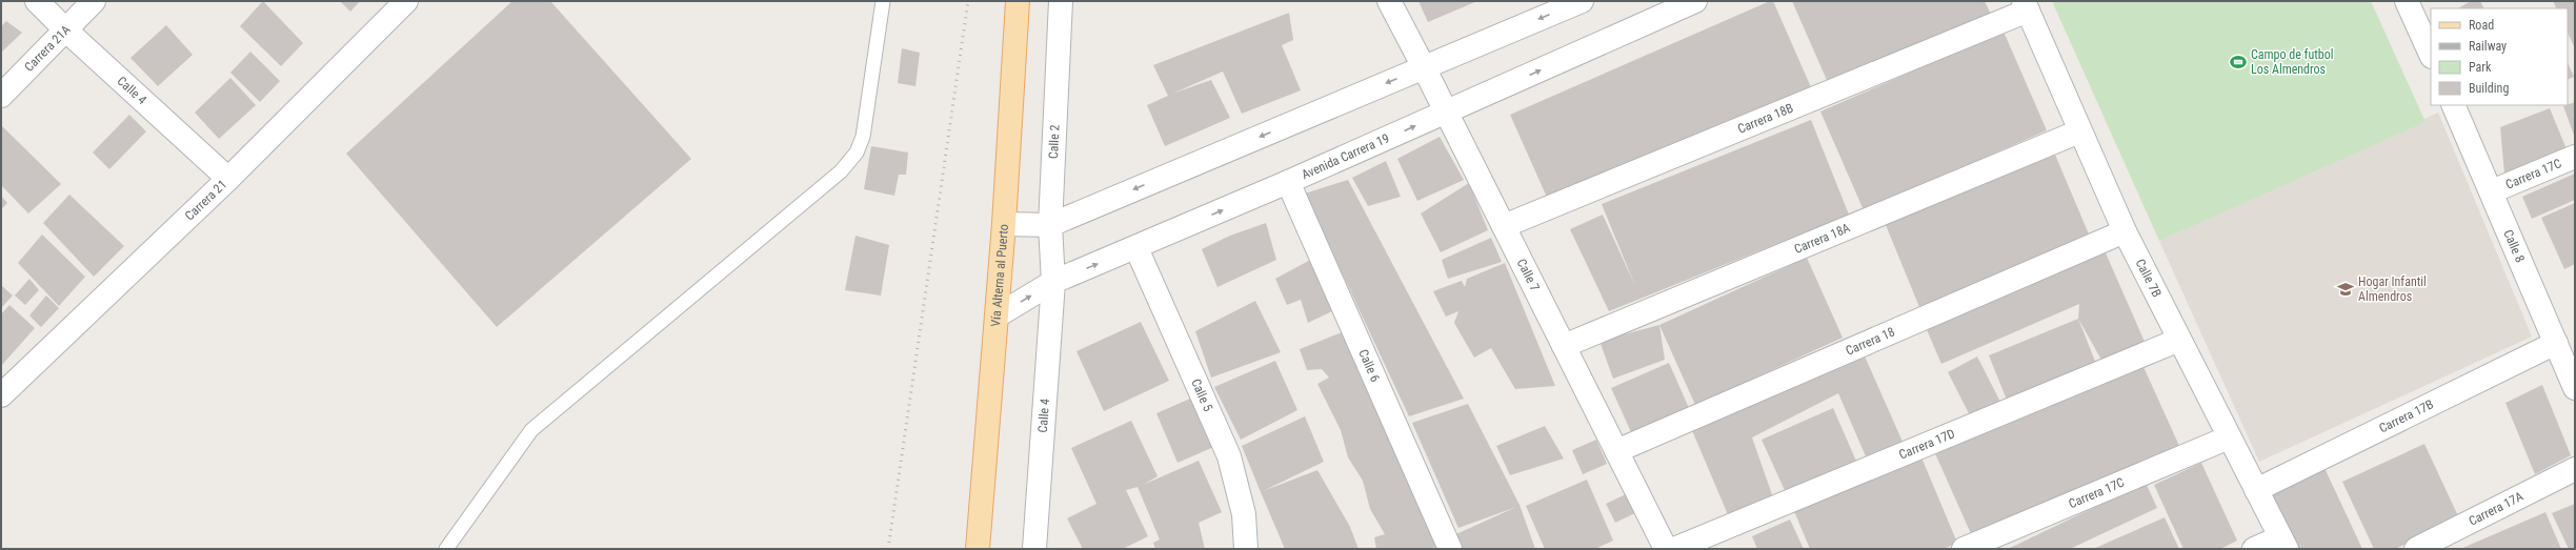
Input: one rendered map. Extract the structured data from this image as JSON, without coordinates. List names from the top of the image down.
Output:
{
  "streets": {
    "main road": ["Vía Alterna al Puerto"],
    "street": [
      "Carrera 21A",
      "Calle 4",
      "Carrera 18B",
      "Calle 2",
      "Avenida Carrera 19",
      "Carrera 17C",
      "Carrera 21",
      "Carrera 18A",
      "Calle 8",
      "Calle 7",
      "Calle 7B",
      "Carrera 18",
      "Calle 6",
      "Calle 5",
      "Carrera 17B",
      "Carrera 17D",
      "Carrera 17A"
    ]
  },
  "crossings": [
    ["Carrera 21A", "Calle 4"],
    ["Calle 4", "Calle 2"],
    ["Calle 4", "Avenida Carrera 19"],
    ["Calle 4", "Carrera 21"],
    ["Carrera 18B", "Calle 7"],
    ["Carrera 18B", "Calle 7B"],
    ["Calle 2", "Avenida Carrera 19"],
    ["Avenida Carrera 19", "Calle 7"],
    ["Avenida Carrera 19", "Vía Alterna al Puerto"],
    ["Avenida Carrera 19", "Calle 6"],
    ["Avenida Carrera 19", "Calle 5"],
    ["Carrera 17C", "Calle 8"],
    ["Carrera 17C", "Calle 7B"],
    ["Carrera 18A", "Calle 7"],
    ["Carrera 18A", "Calle 7B"],
    ["Calle 8", "Carrera 17B"],
    ["Calle 7", "Carrera 18"],
    ["Calle 7B", "Carrera 18"],
    ["Calle 7B", "Carrera 17B"],
    ["Calle 7B", "Carrera 17D"]
  ],
  "places": {
    "sports": ["Campo de futbol Los Almendros"],
    "school or university": ["Hogar Infantil Almendros"]
  },
  "legend": [
    "Road",
    "Railway",
    "Park",
    "Building"
  ]
}
